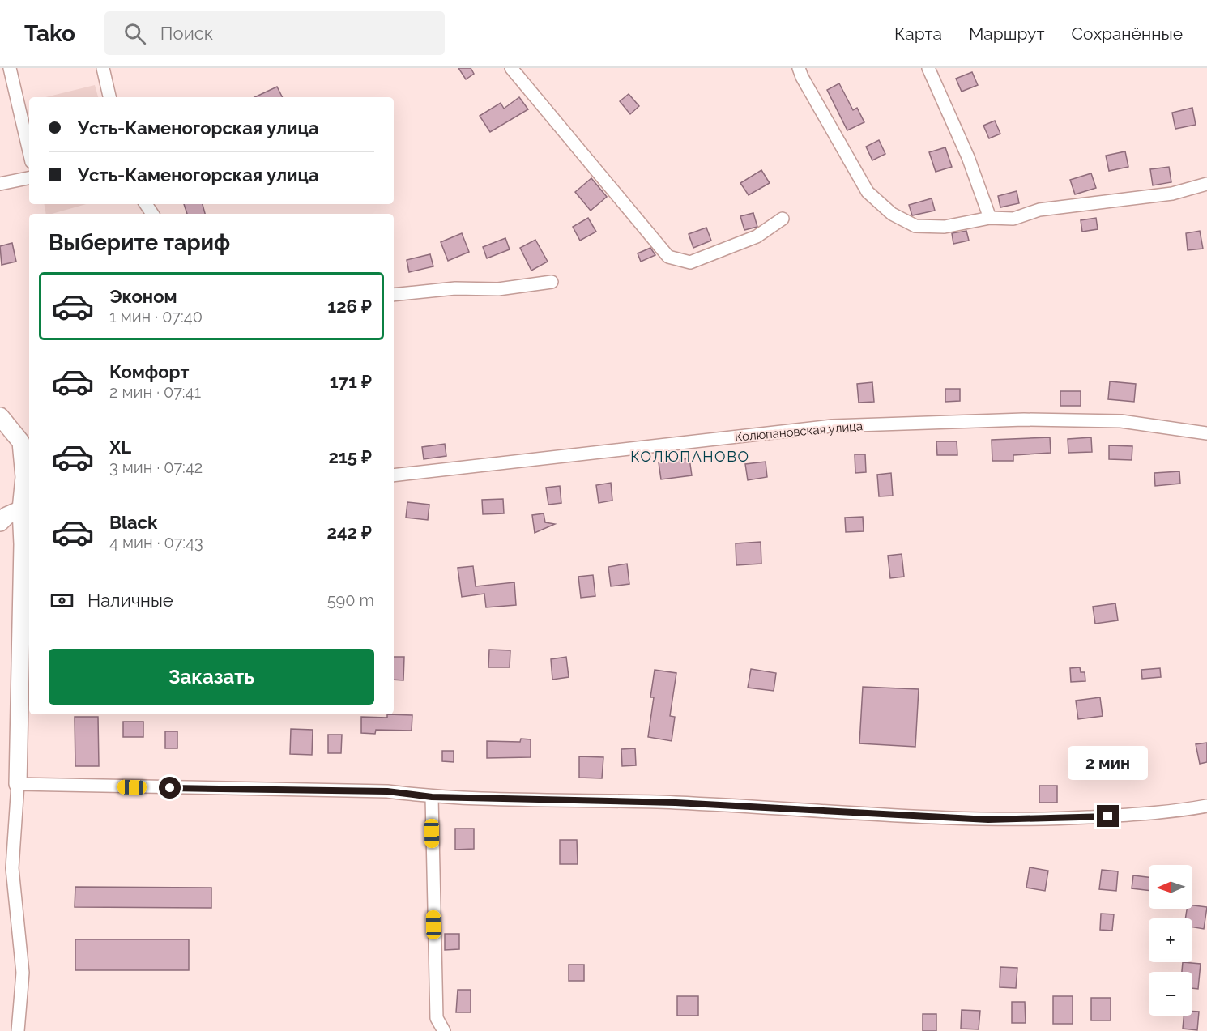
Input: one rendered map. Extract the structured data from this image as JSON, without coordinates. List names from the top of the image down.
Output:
{
  "streets": {
    "street": ["Колюпановская улица"]
  },
  "districts": ["КОЛЮПАНОВО"],
  "north": "left",
  "page": {
    "header": "Tako",
    "search": "Поиск",
    "nav": ["Карта", "Маршрут", "Сохранённые"],
    "banner": ["Усть-Каменогорская улица", "Усть-Каменогорская улица"],
    "heading": "Выберите тариф",
    "list": [
      {
        "name": "Эконом",
        "note": "1 мин · 07:40",
        "value": "126 ₽"
      },
      {
        "name": "Комфорт",
        "note": "2 мин · 07:41",
        "value": "171 ₽"
      },
      {
        "name": "XL",
        "note": "3 мин · 07:42",
        "value": "215 ₽"
      },
      {
        "name": "Black",
        "note": "4 мин · 07:43",
        "value": "242 ₽"
      }
    ],
    "pay": ["Наличные", "590 m"],
    "buttons": "Заказать",
    "bubble": "2 мин",
    "map_buttons": ["+", "−"]
  }
}
